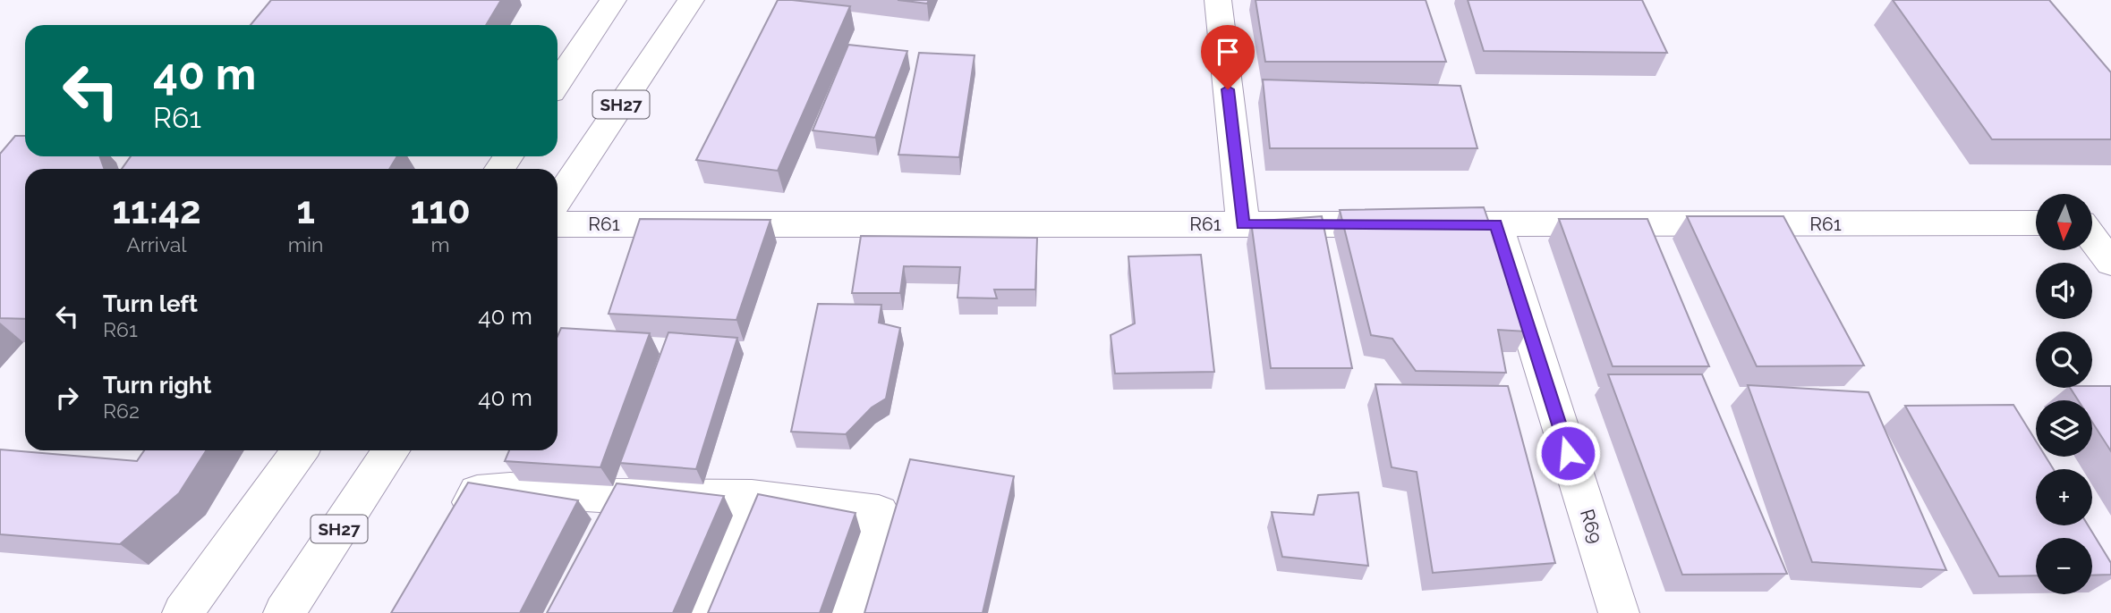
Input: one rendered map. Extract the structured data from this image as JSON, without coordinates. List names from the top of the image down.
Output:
{
  "streets": {
    "street": ["SH27", "R61", "R69"]
  },
  "crossings": [
    ["R61", "R69"]
  ],
  "north": "bottom",
  "page": {
    "turn": ["40 m", "R61"],
    "eta": [
      "11:42",
      "Arrival",
      "1",
      "min",
      "110",
      "m"
    ],
    "map_buttons": ["+", "−"],
    "list": [
      {
        "name": "Turn left",
        "note": "R61",
        "value": "40 m"
      },
      {
        "name": "Turn right",
        "note": "R62",
        "value": "40 m"
      }
    ]
  }
}
